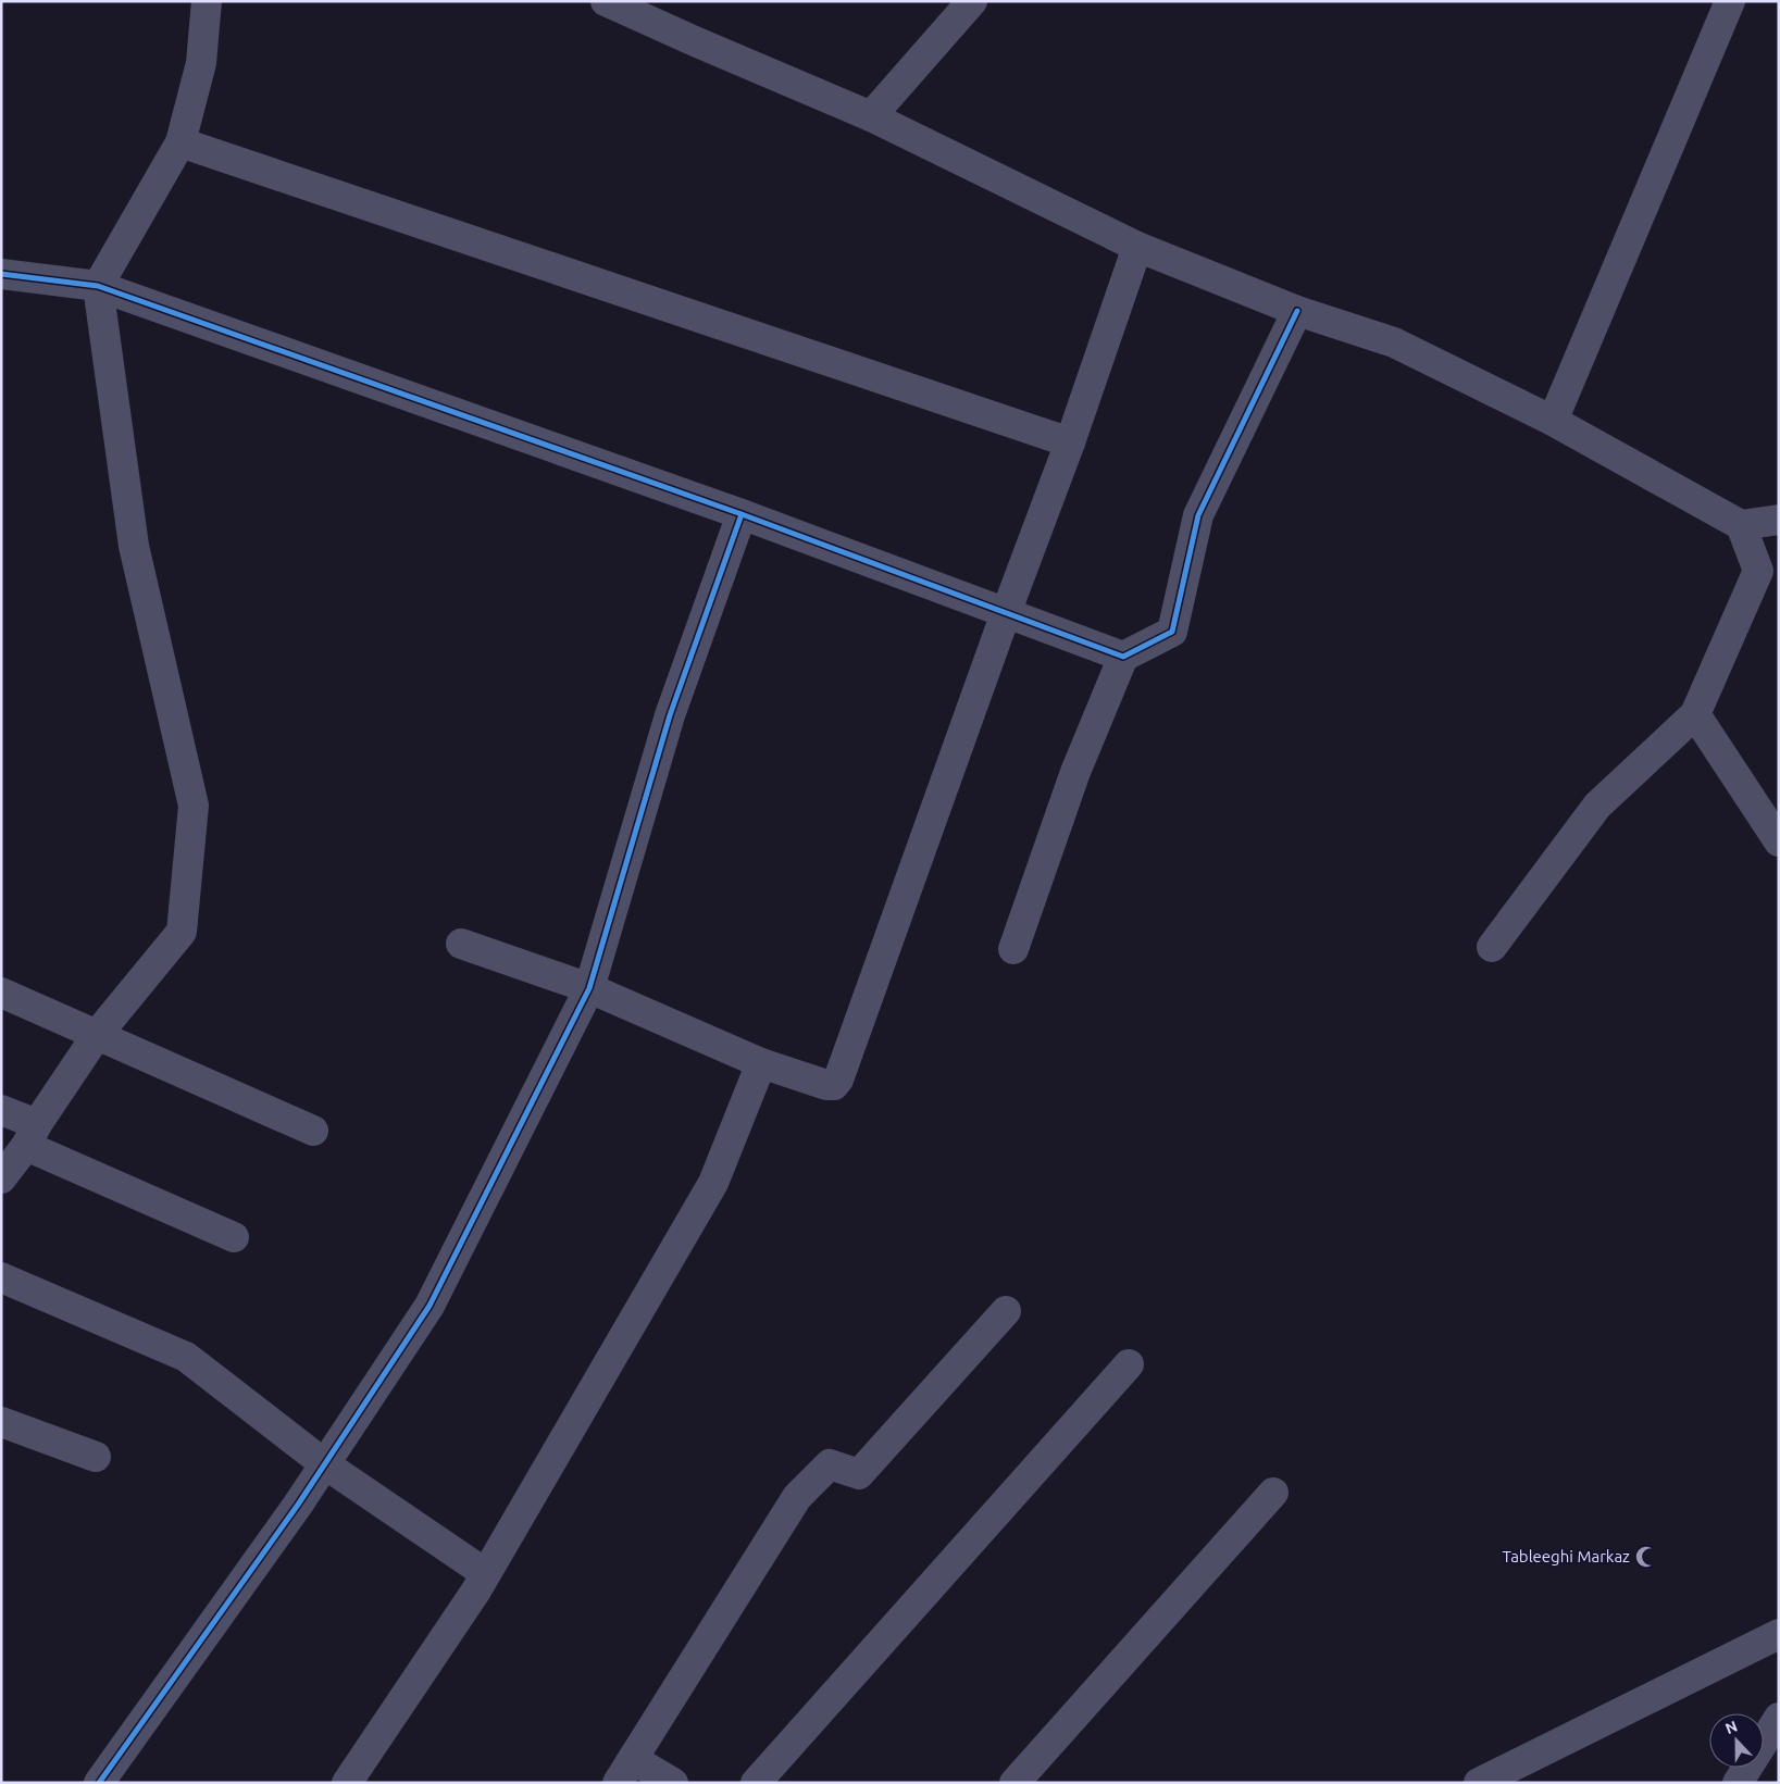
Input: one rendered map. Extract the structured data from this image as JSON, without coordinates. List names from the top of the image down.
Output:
{
  "places": {
    "mosque": ["Tableeghi Markaz"]
  },
  "north": "top"
}
